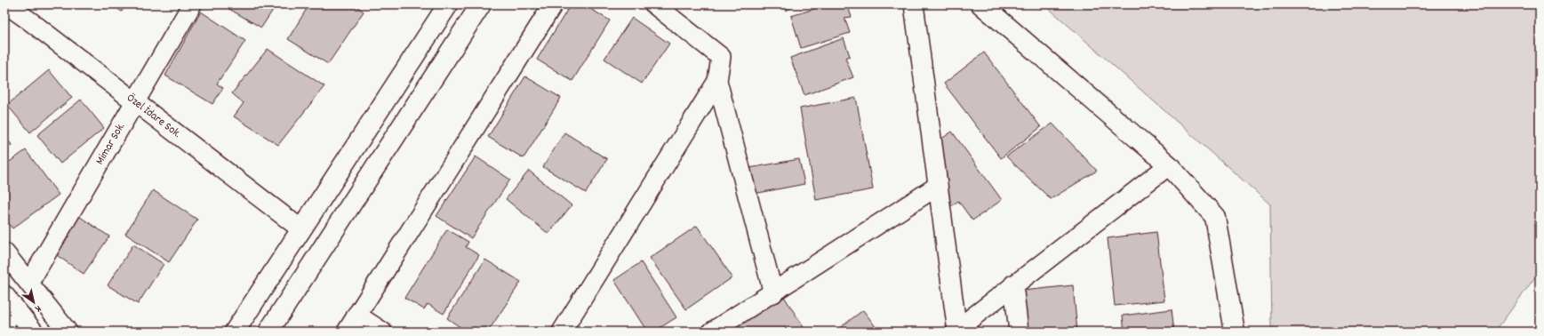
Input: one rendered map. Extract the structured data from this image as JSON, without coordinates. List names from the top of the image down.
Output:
{
  "streets": {
    "street": ["Özel İdare Sok.", "Mimar Sok."]
  },
  "crossings": [
    ["Özel İdare Sok.", "Mimar Sok."]
  ],
  "north": "bottom right"
}
